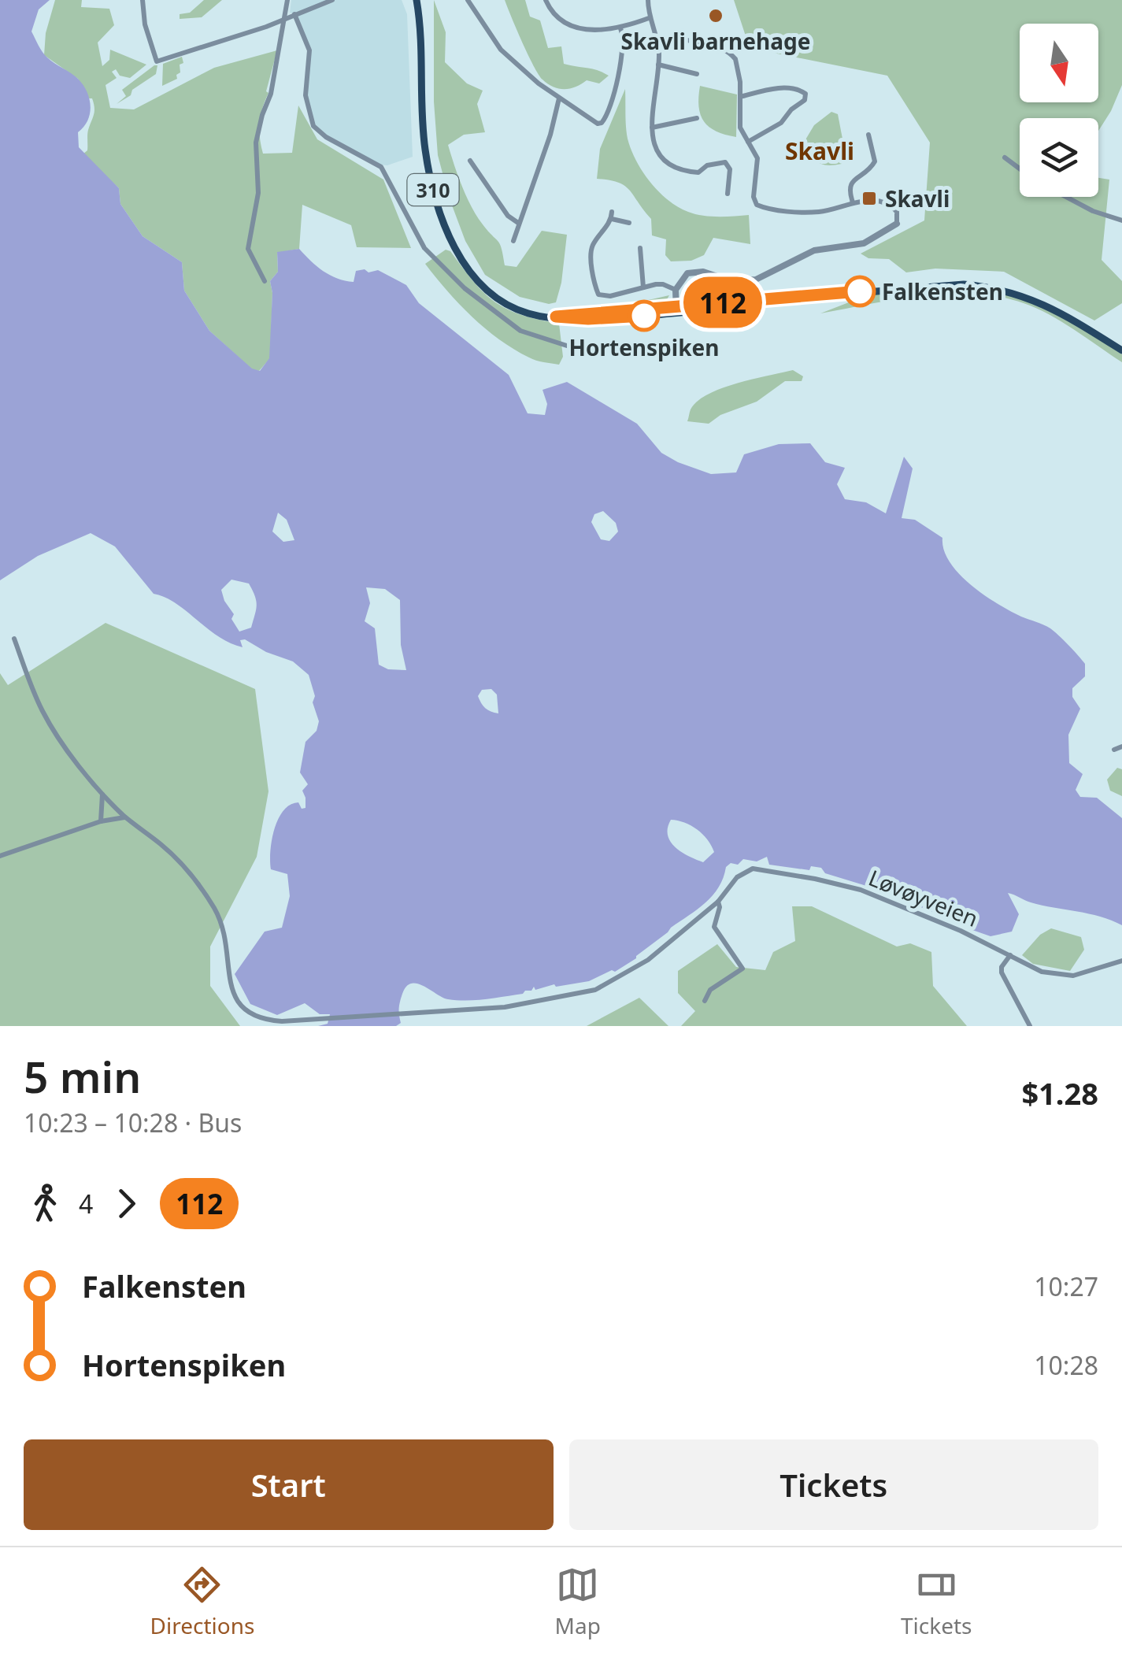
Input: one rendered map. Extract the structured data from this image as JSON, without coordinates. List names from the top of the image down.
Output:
{
  "streets": {
    "main road": ["310"],
    "street": ["Løvøyveien"]
  },
  "districts": ["Skavli"],
  "places": {
    "other": ["Skavli barnehage", "Falkensten", "Hortenspiken"],
    "transit": ["Skavli"]
  },
  "lines": ["bus line 112"],
  "north": "bottom",
  "page": {
    "on_map": "112",
    "heading": ["5 min", "10:23 – 10:28 · Bus", "$1.28"],
    "legs": ["4", "112"],
    "list": [
      {
        "name": "Falkensten",
        "value": "10:27"
      },
      {
        "name": "Hortenspiken",
        "value": "10:28"
      }
    ],
    "buttons": ["Start", "Tickets"],
    "tabs": ["Directions", "Map", "Tickets"]
  }
}
